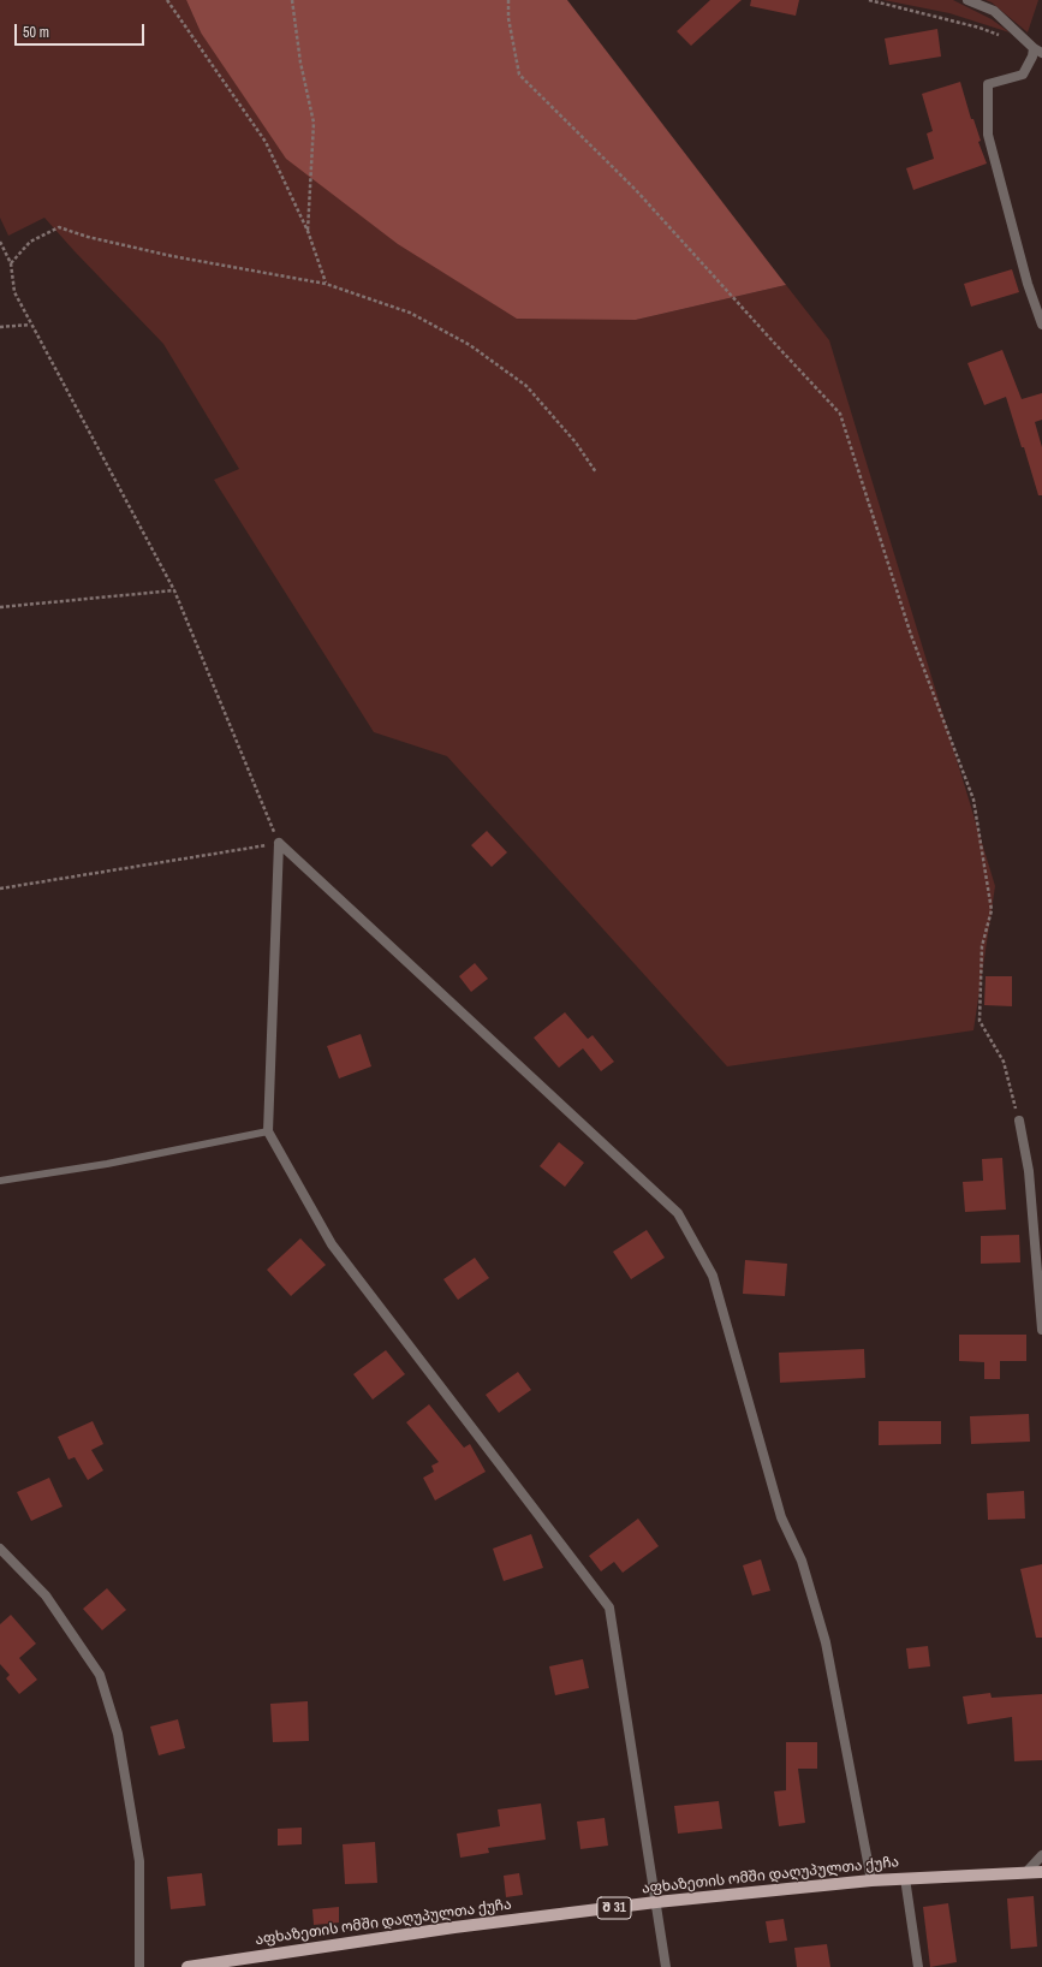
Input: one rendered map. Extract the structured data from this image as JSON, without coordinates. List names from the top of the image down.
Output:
{
  "streets": {
    "main road": ["აფხაზეთის ომში დაღუპულთა ქუჩა", "შ 31"]
  },
  "scale_bar": "50 m"
}
